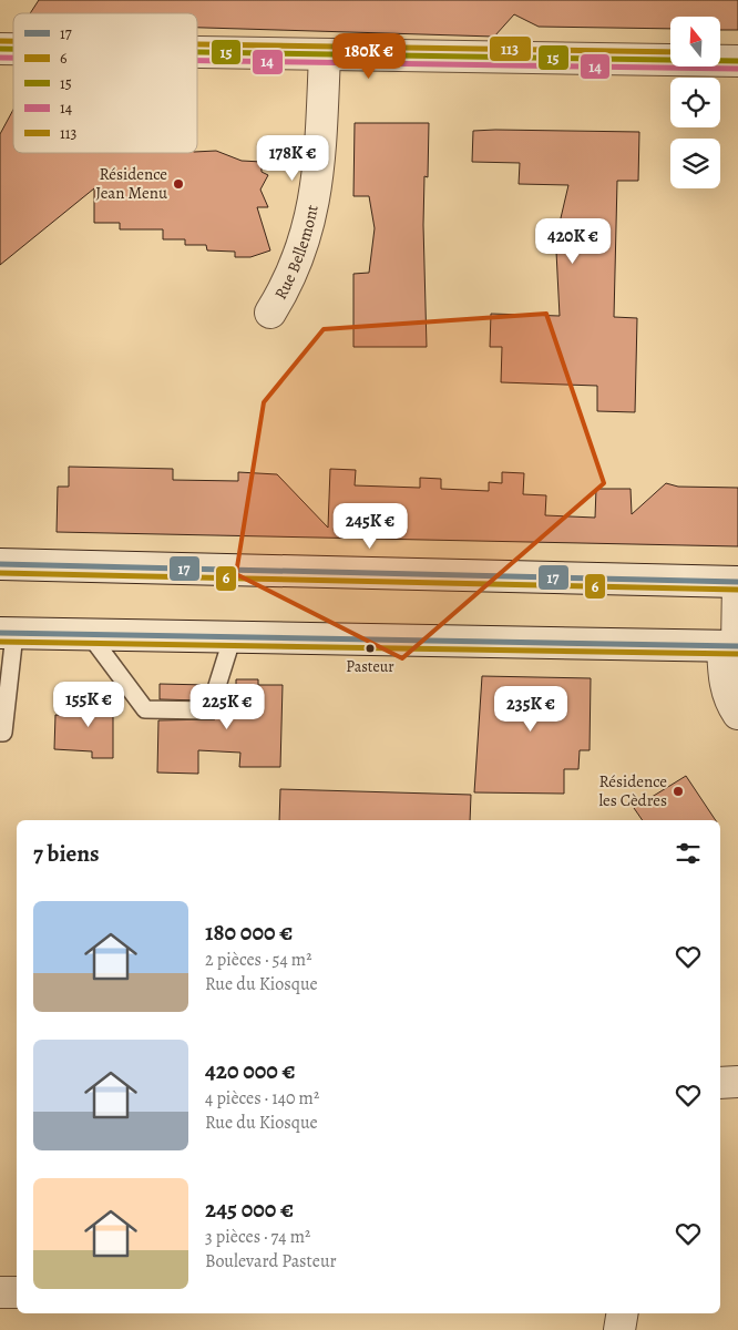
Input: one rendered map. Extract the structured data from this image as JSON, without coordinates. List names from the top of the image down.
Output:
{
  "streets": {
    "main road": ["Rue Bellemont"]
  },
  "places": ["Résidence Jean Menu", "Pasteur", "Résidence les Cèdres"],
  "lines": [
    "transit line 113",
    "transit line 15",
    "transit line 14",
    "transit line 17",
    "transit line 6"
  ],
  "legend": [
    "17",
    "6",
    "15",
    "14",
    "113"
  ],
  "north": "top",
  "page": {
    "price": [
      "180K €",
      "178K €",
      "420K €",
      "245K €",
      "155K €",
      "225K €",
      "235K €"
    ],
    "heading": "7 biens",
    "list": [
      {
        "name": "180 000 €",
        "note": "2 pièces · 54 m² · Rue du Kiosque"
      },
      {
        "name": "420 000 €",
        "note": "4 pièces · 140 m² · Rue du Kiosque"
      },
      {
        "name": "245 000 €",
        "note": "3 pièces · 74 m² · Boulevard Pasteur"
      }
    ]
  }
}
